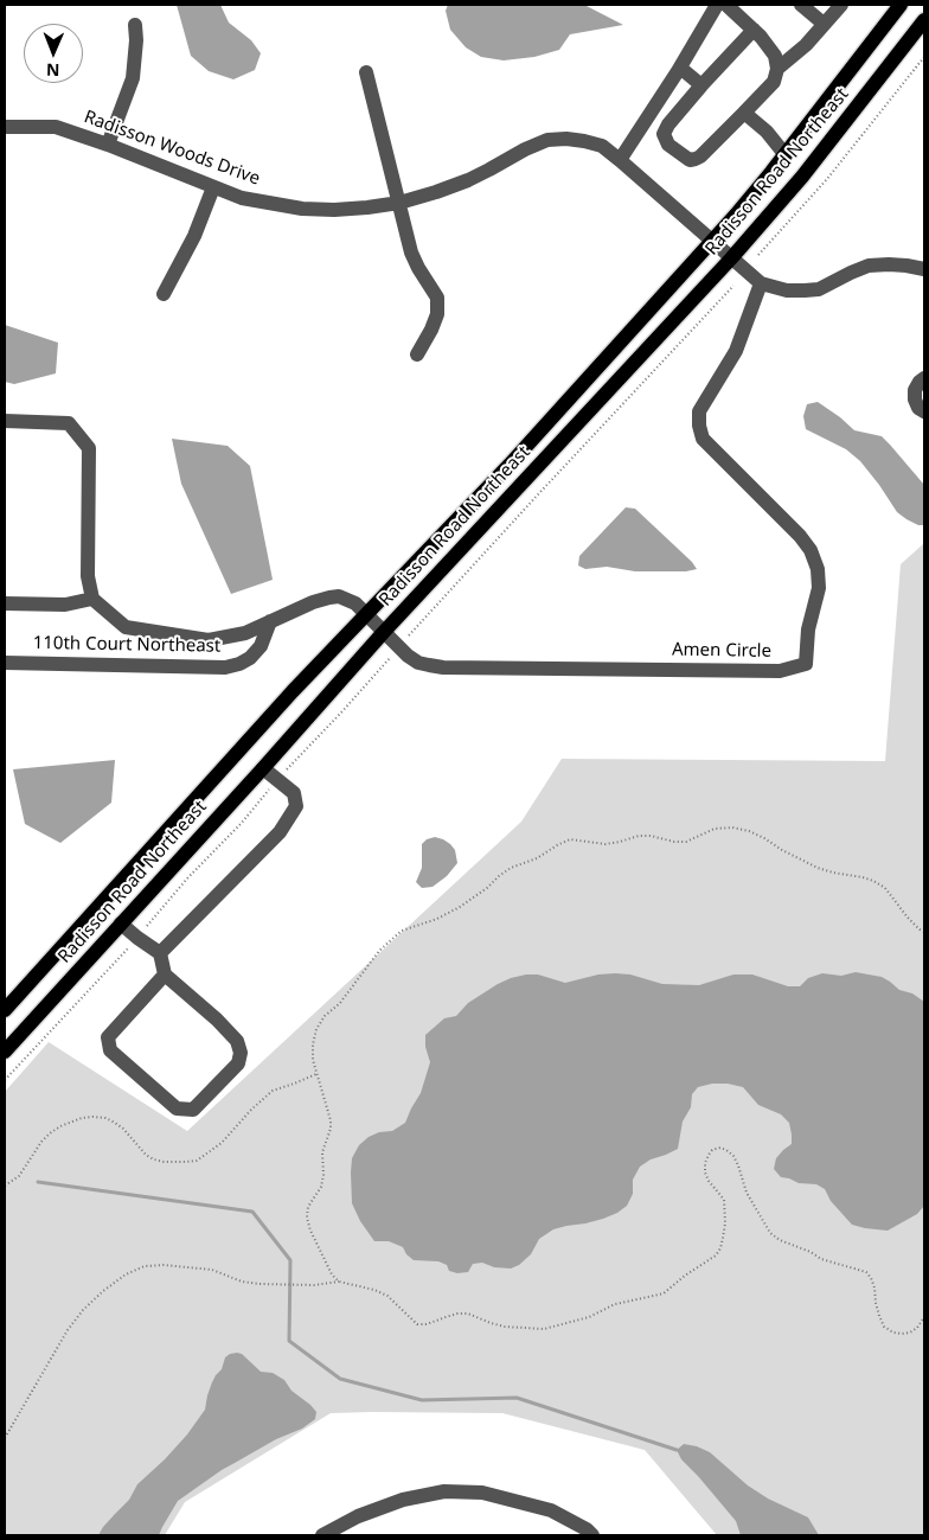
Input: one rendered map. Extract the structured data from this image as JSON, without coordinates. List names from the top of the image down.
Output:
{
  "streets": {
    "main road": ["Radisson Road Northeast"],
    "street": ["Radisson Woods Drive", "110th Court Northeast", "Amen Circle"]
  },
  "crossings": [
    ["Radisson Woods Drive", "Radisson Road Northeast"],
    ["Radisson Woods Drive", "Amen Circle"],
    ["Radisson Road Northeast", "Amen Circle"]
  ],
  "north": "bottom"
}
